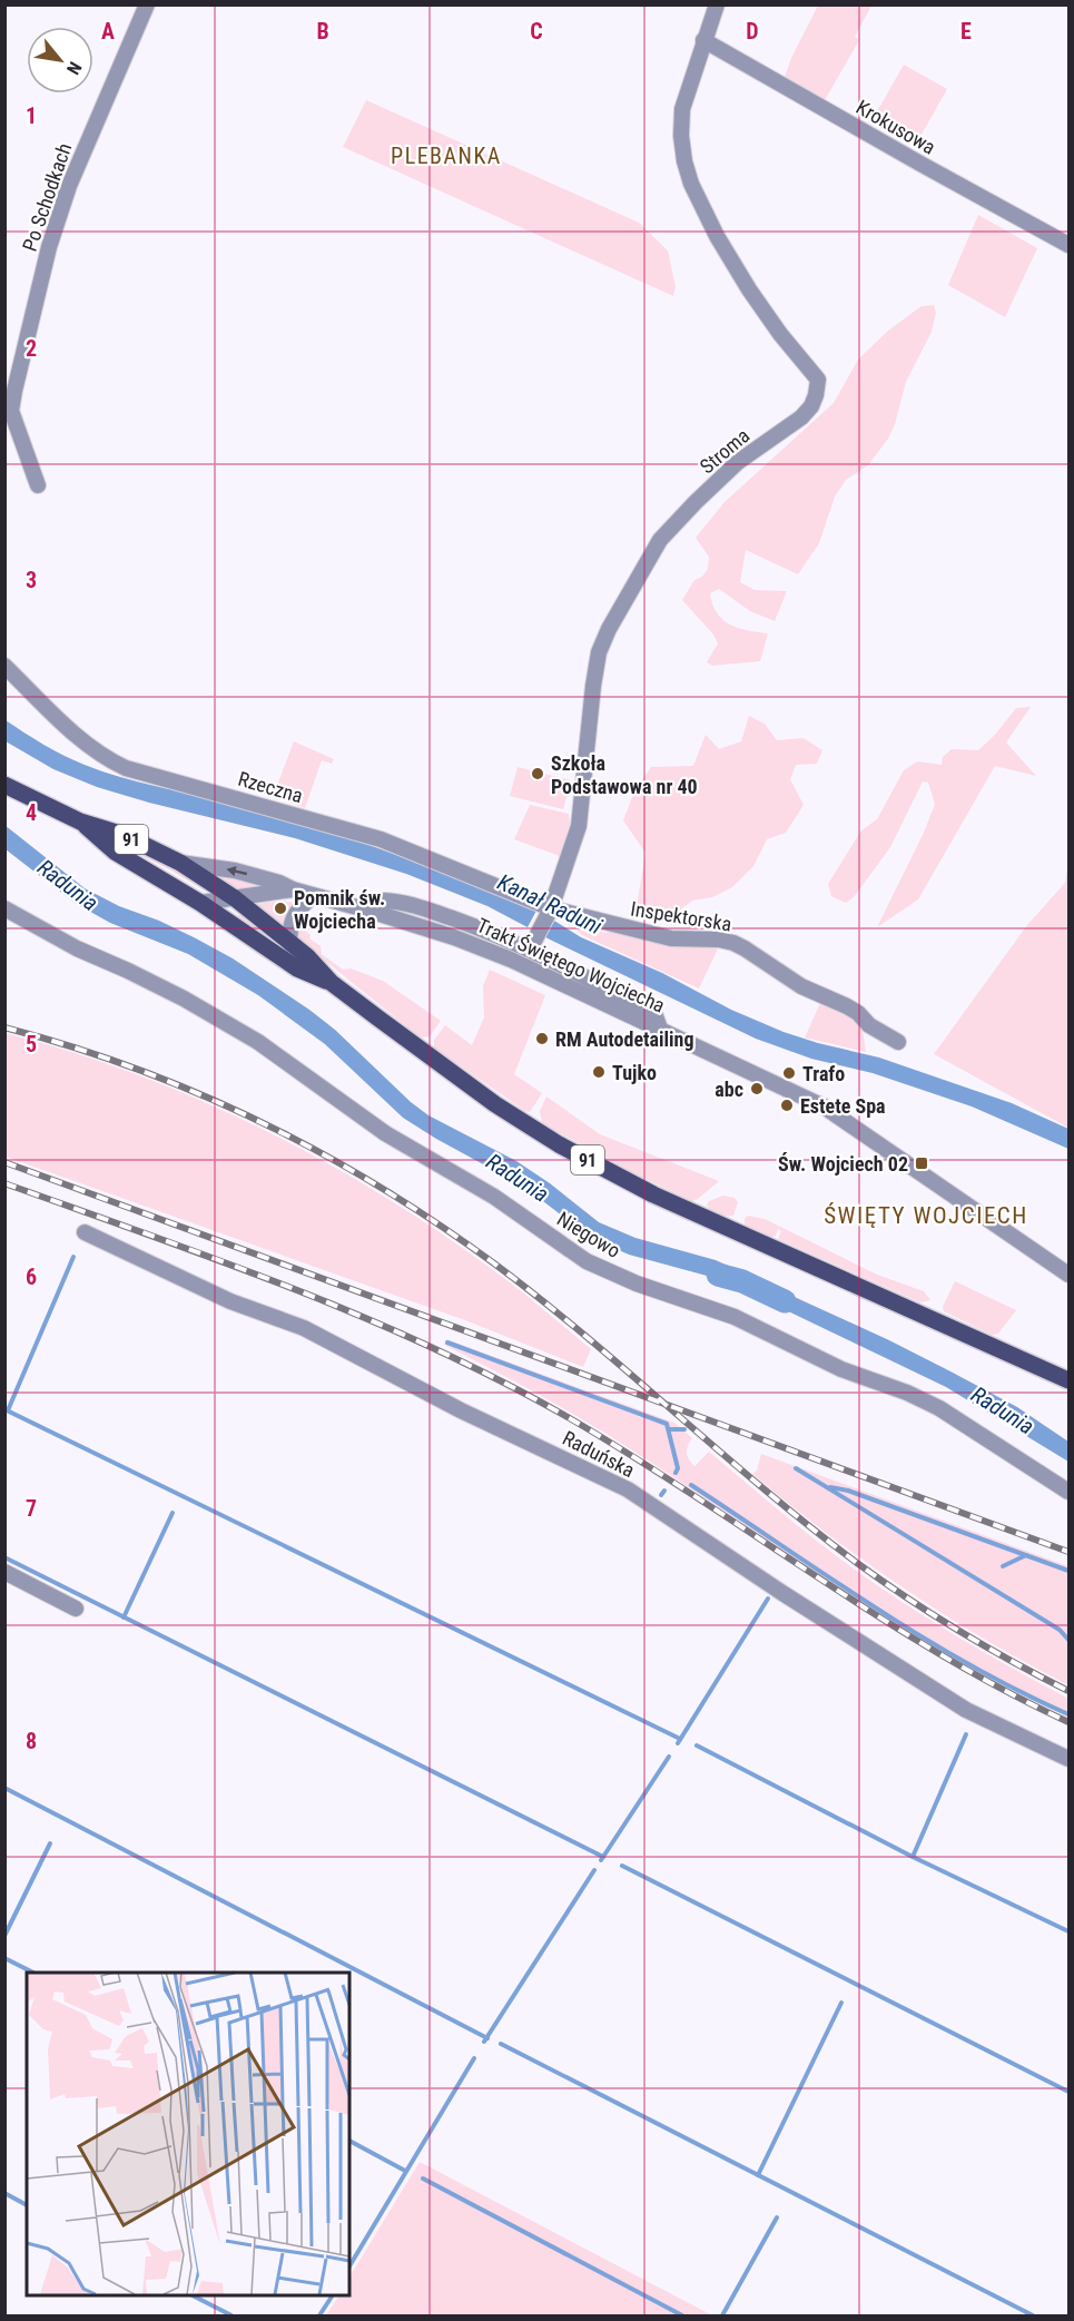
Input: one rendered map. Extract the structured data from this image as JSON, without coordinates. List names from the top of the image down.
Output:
{
  "streets": {
    "main road": ["91", "Trakt Świętego Wojciecha"],
    "street": [
      "Krokusowa",
      "Po Schodkach",
      "Stroma",
      "Rzeczna",
      "Inspektorska",
      "Niegowo",
      "Raduńska"
    ]
  },
  "crossings": [
    ["Krokusowa", "Stroma"],
    ["Stroma", "Rzeczna"],
    ["Stroma", "Inspektorska"],
    ["Rzeczna", "Inspektorska"]
  ],
  "districts": ["PLEBANKA", "ŚWIĘTY WOJCIECH"],
  "water": ["Radunia", "Kanał Raduni"],
  "places": {
    "other": [
      "Szkoła Podstawowa nr 40",
      "Pomnik św. Wojciecha",
      "RM Autodetailing",
      "Tujko",
      "Trafo",
      "abc",
      "Estete Spa"
    ],
    "transit": ["Św. Wojciech 02"]
  },
  "north": "bottom right",
  "grid": {
    "columns": [
      "A",
      "B",
      "C",
      "D",
      "E"
    ],
    "rows": [
      "1",
      "2",
      "3",
      "4",
      "5",
      "6",
      "7",
      "8"
    ]
  }
}
